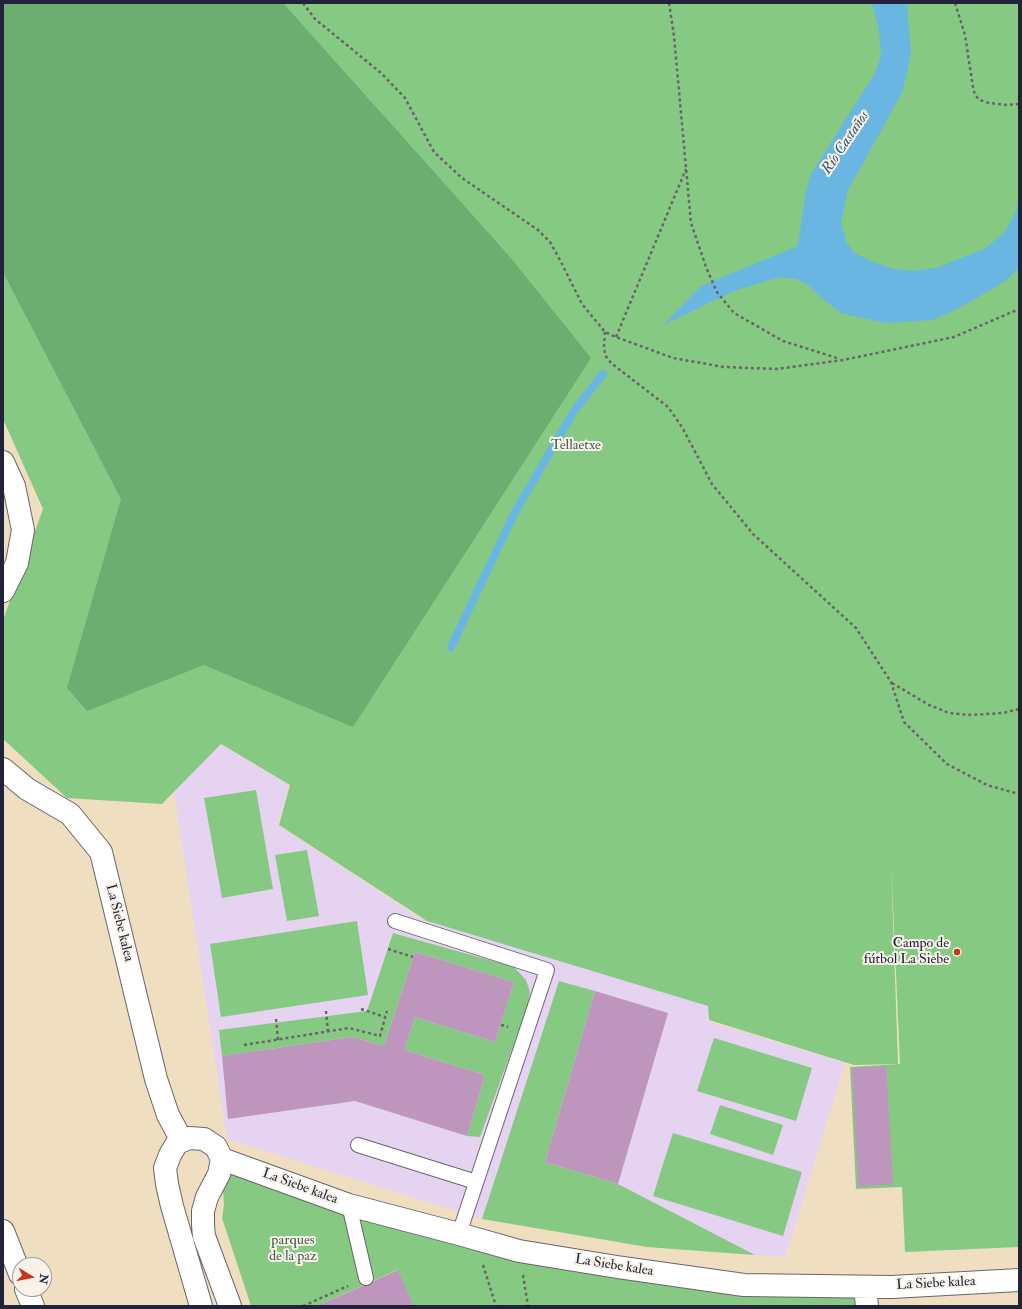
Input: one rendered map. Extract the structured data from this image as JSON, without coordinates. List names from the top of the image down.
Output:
{
  "streets": {
    "street": ["La Siebe kalea"]
  },
  "water": ["Río Castaños"],
  "parks": ["Tellaetxe", "parques de la paz"],
  "places": ["Campo de fútbol La Siebe"],
  "north": "right"
}
